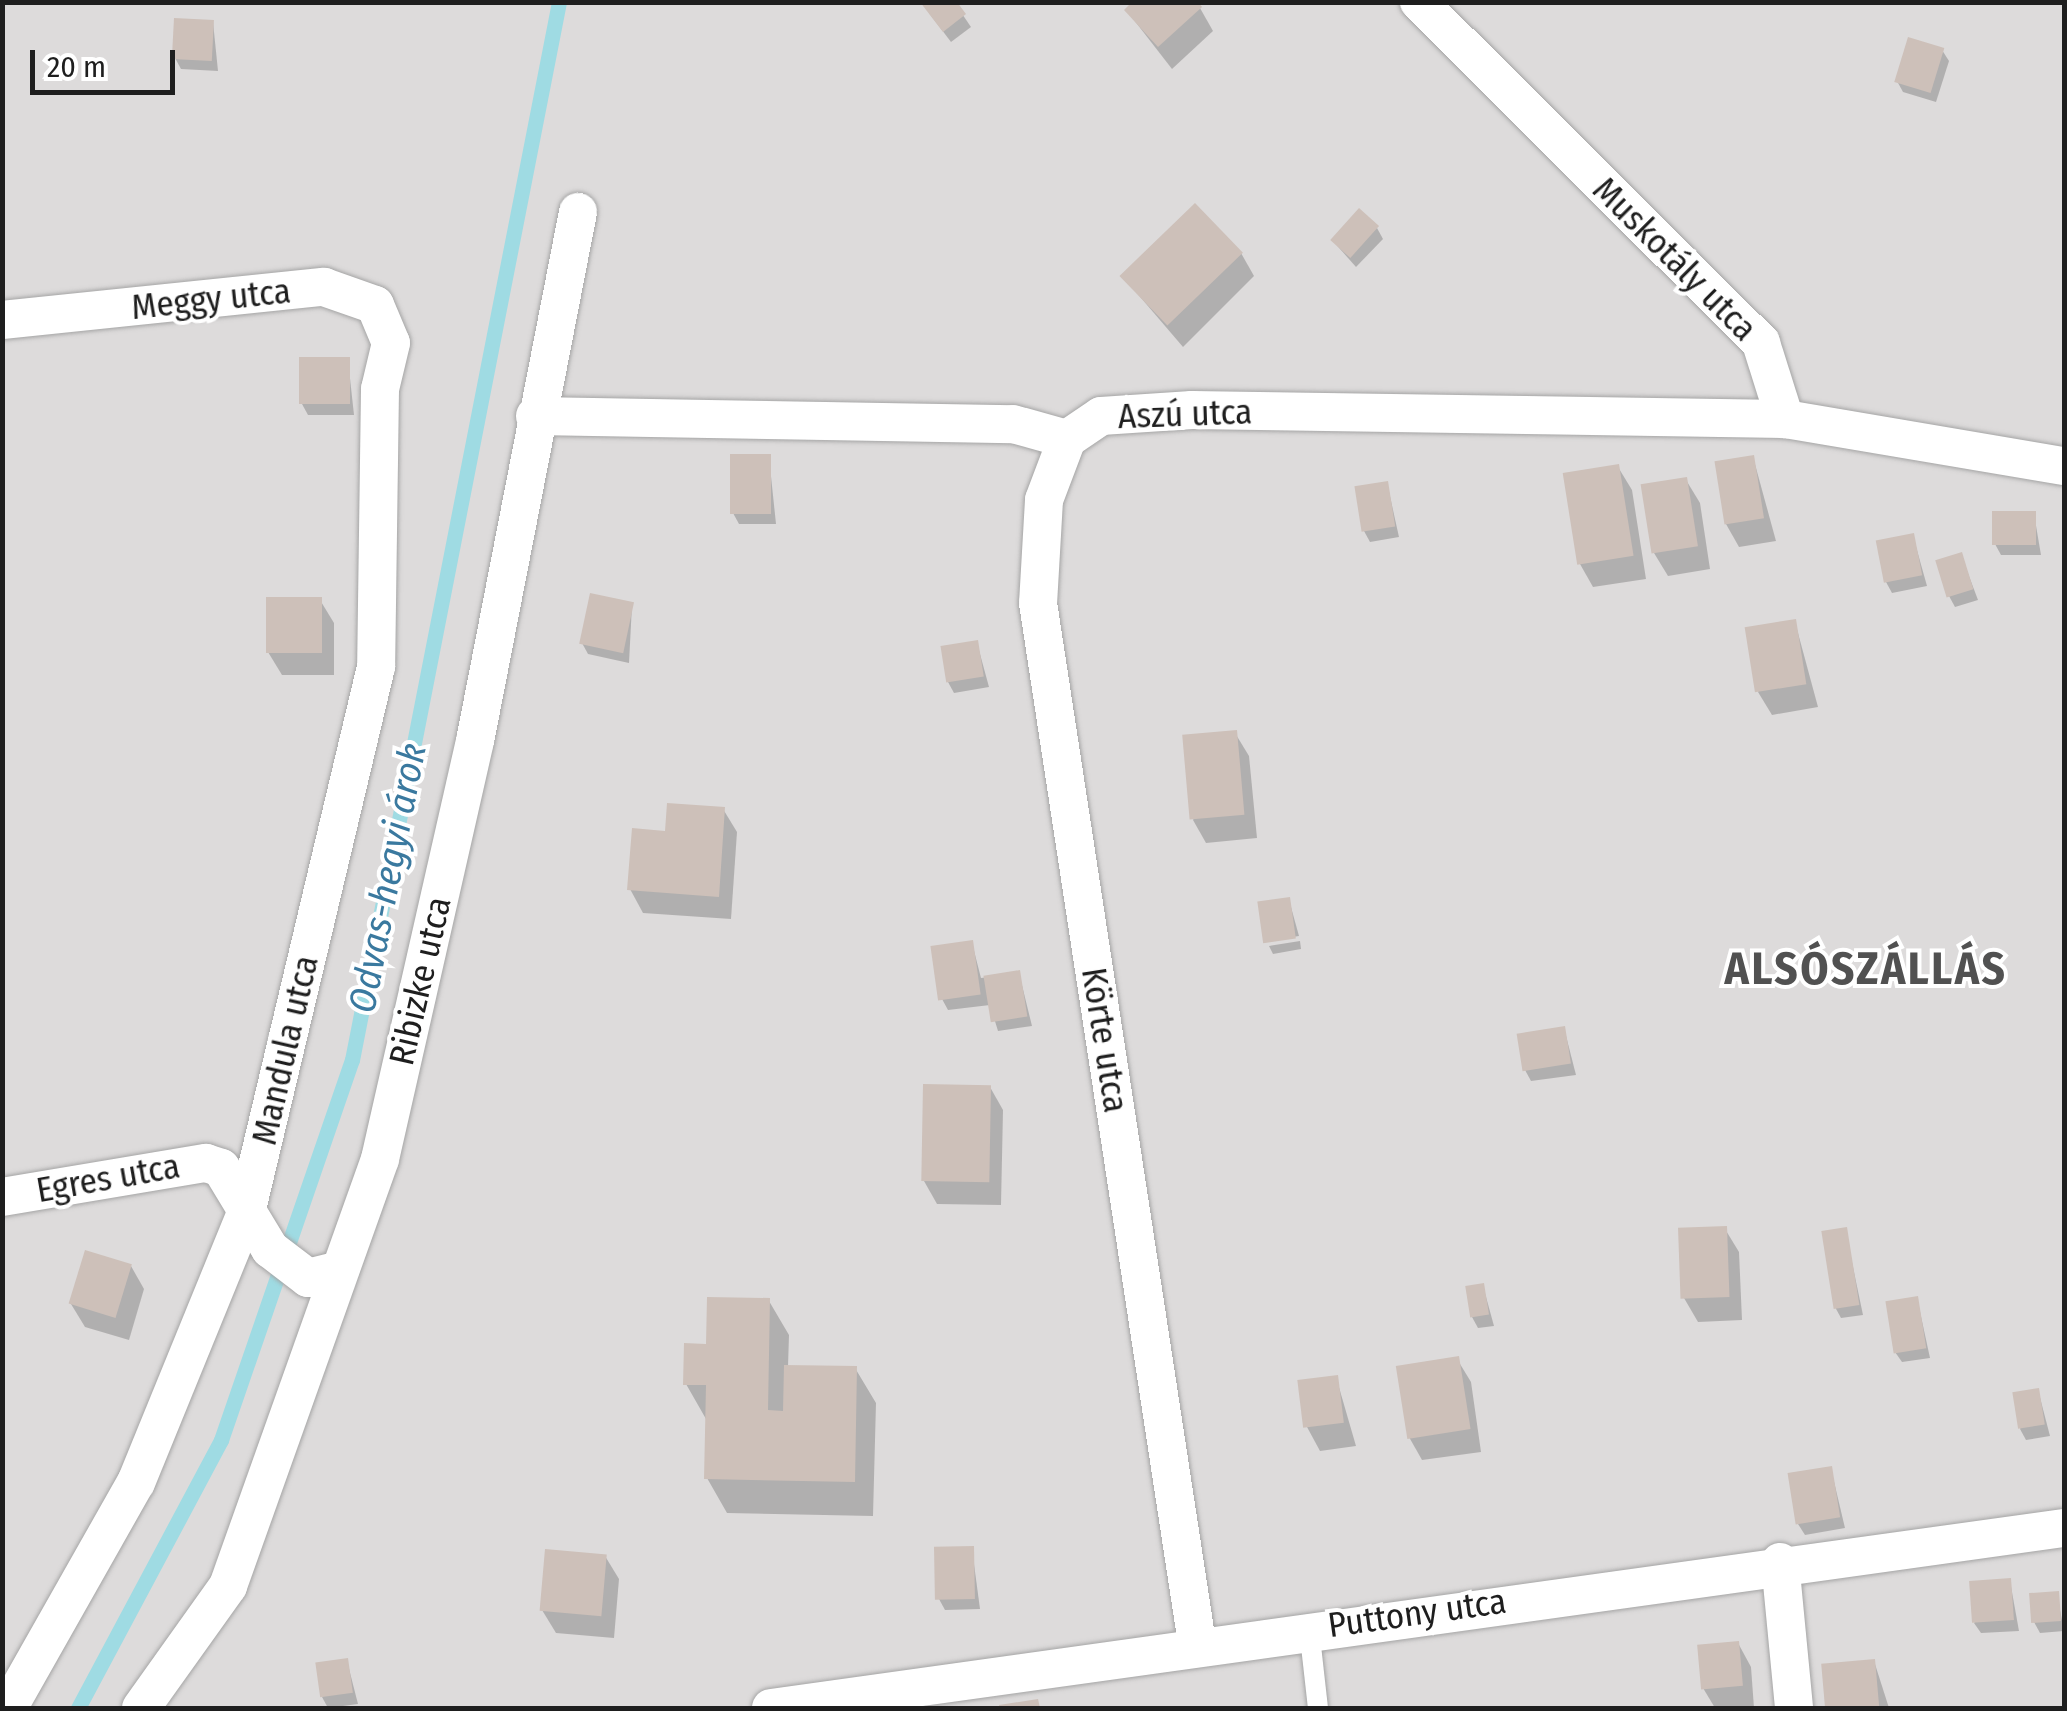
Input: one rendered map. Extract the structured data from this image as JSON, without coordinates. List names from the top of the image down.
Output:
{
  "streets": {
    "street": [
      "Muskotály utca",
      "Meggy utca",
      "Aszú utca",
      "Ribizke utca",
      "Körte utca",
      "Mandula utca",
      "Egres utca",
      "Puttony utca"
    ]
  },
  "crossings": [
    ["Muskotály utca", "Aszú utca"],
    ["Meggy utca", "Mandula utca"],
    ["Aszú utca", "Ribizke utca"],
    ["Aszú utca", "Körte utca"],
    ["Ribizke utca", "Egres utca"],
    ["Körte utca", "Puttony utca"],
    ["Mandula utca", "Egres utca"]
  ],
  "districts": ["ALSÓSZÁLLÁS"],
  "water": ["Odvas-hegyi árok"],
  "scale_bar": "20 m"
}
